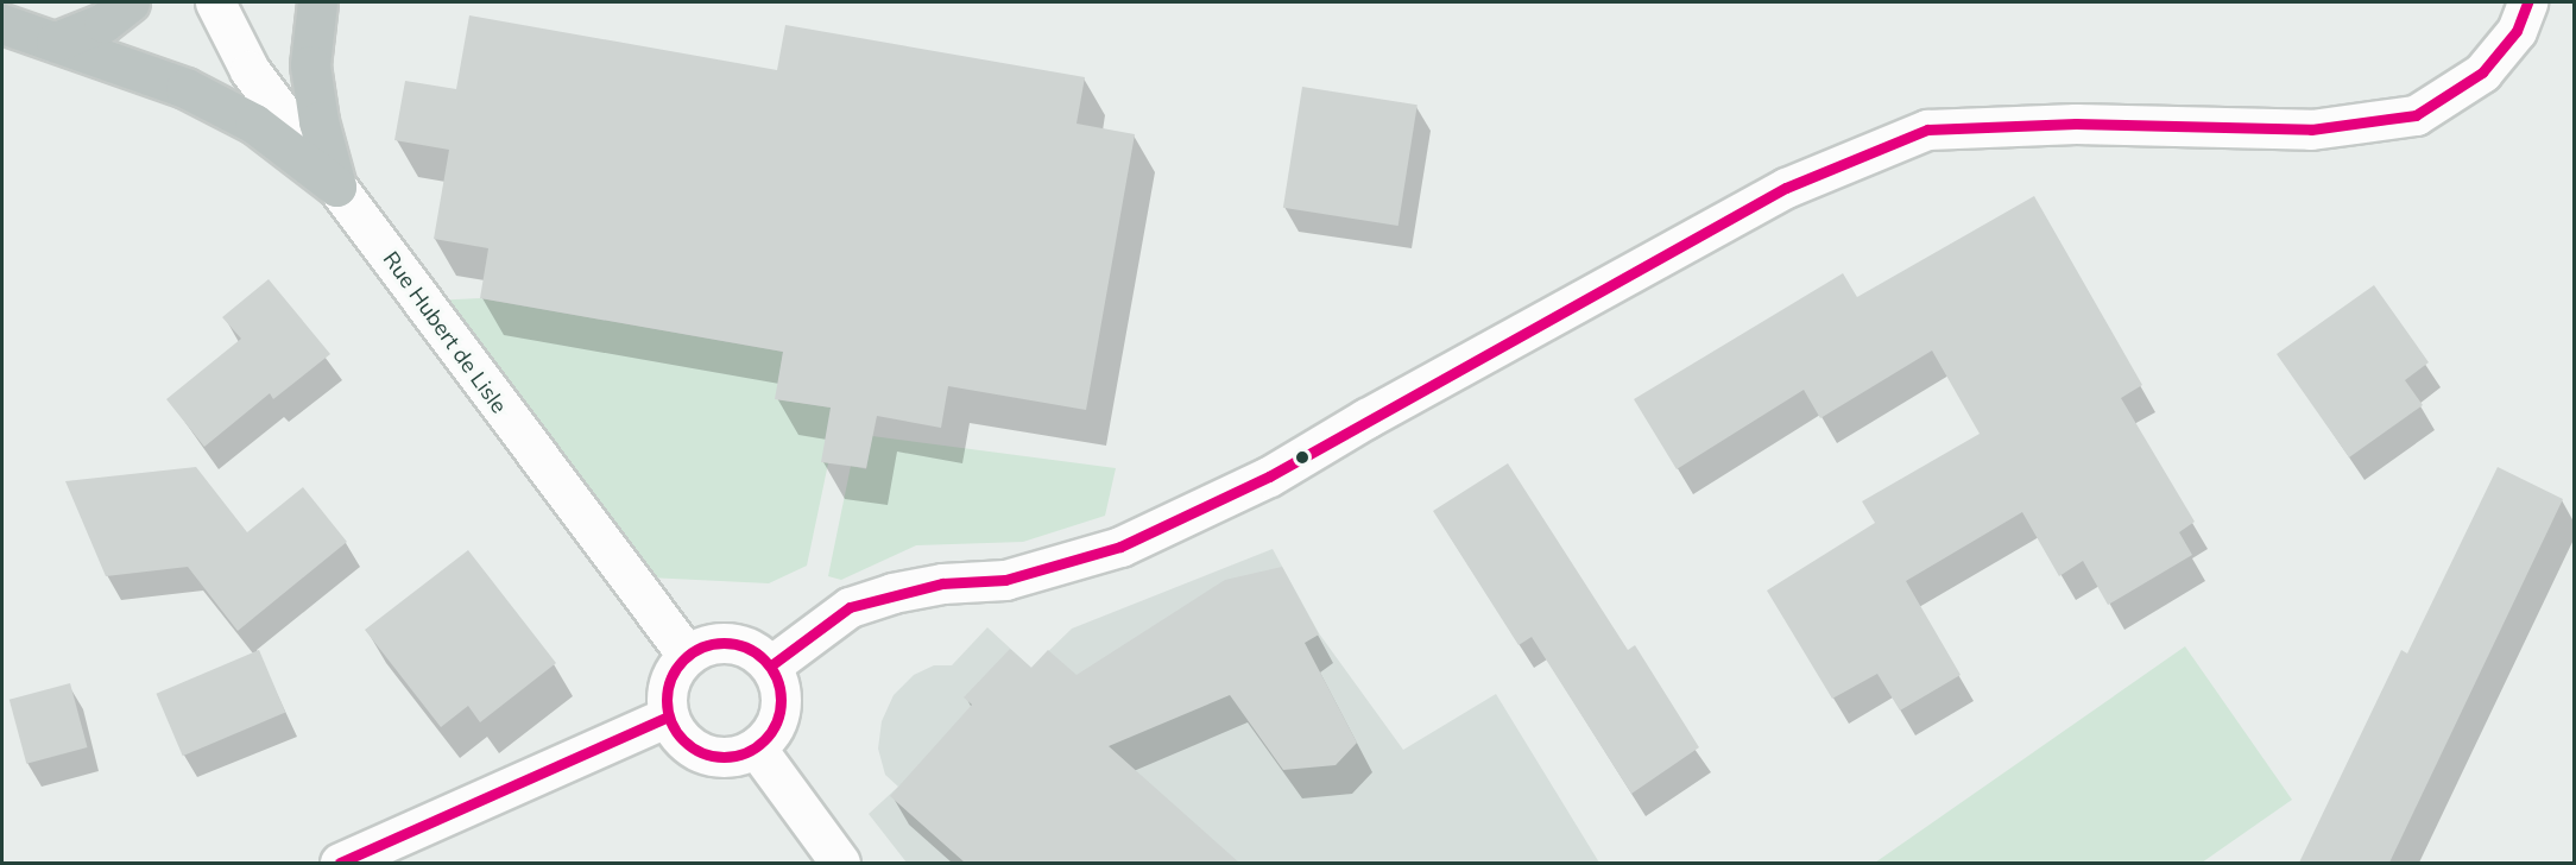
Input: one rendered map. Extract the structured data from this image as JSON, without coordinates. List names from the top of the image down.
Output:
{
  "streets": {
    "street": ["Rue Hubert de Lisle"]
  }
}
